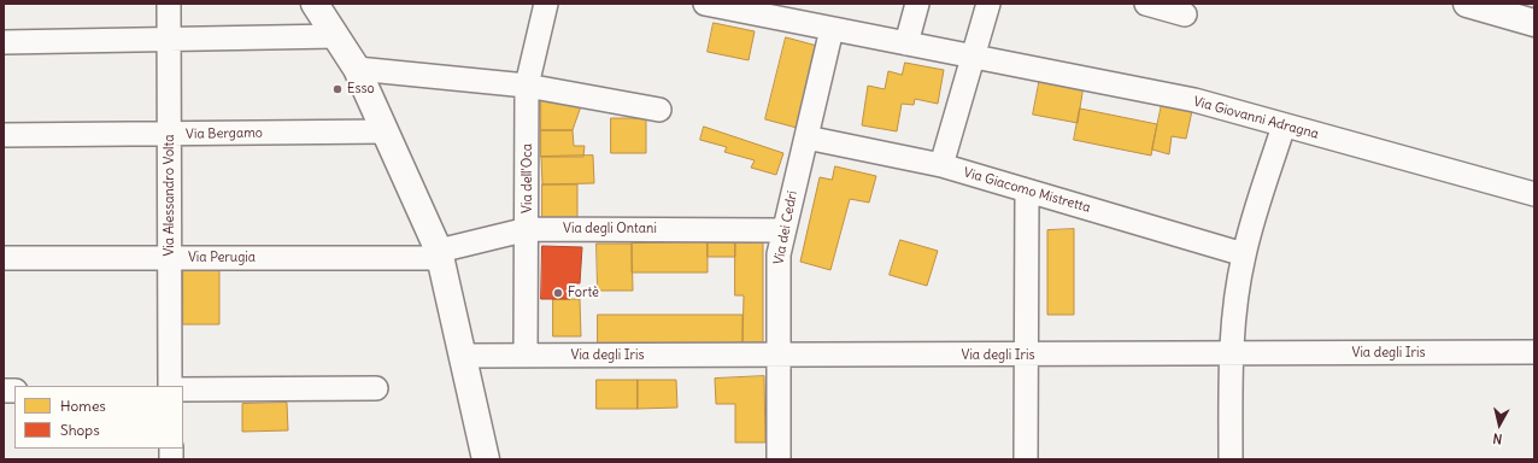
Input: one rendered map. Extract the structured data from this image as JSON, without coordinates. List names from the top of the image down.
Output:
{
  "streets": {
    "street": [
      "Via Giovanni Adragna",
      "Via Bergamo",
      "Via dell'Oca",
      "Via Giacomo Mistretta",
      "Via Alessandro Volta",
      "Via dei Cedri",
      "Via degli Ontani",
      "Via Perugia",
      "Via degli Iris"
    ]
  },
  "crossings": [
    ["Via Giovanni Adragna", "Via dei Cedri"],
    ["Via Bergamo", "Via Alessandro Volta"],
    ["Via dell'Oca", "Via degli Ontani"],
    ["Via dell'Oca", "Via degli Iris"],
    ["Via Giacomo Mistretta", "Via dei Cedri"],
    ["Via Alessandro Volta", "Via Perugia"],
    ["Via dei Cedri", "Via degli Ontani"],
    ["Via dei Cedri", "Via degli Iris"],
    ["Via degli Ontani", "Via Perugia"]
  ],
  "places": ["Esso", "Fortè"],
  "legend": ["Homes", "Shops"],
  "north": "bottom"
}
